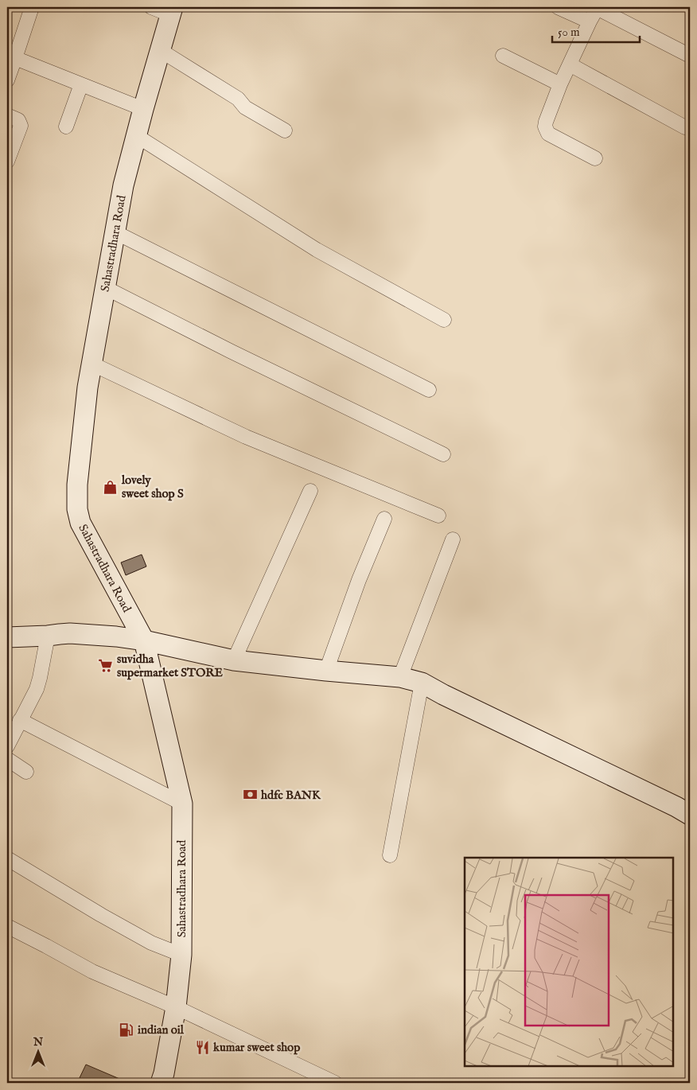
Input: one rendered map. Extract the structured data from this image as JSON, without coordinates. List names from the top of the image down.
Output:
{
  "streets": {
    "main road": ["Sahastradhara Road"]
  },
  "places": {
    "shop": ["lovely sweet shop S"],
    "supermarket": ["suvidha supermarket STORE"],
    "bank": ["hdfc BANK"],
    "fuel station": ["indian oil"],
    "restaurant": ["kumar sweet shop"]
  },
  "scale_bar": "50 m",
  "north": "top"
}
